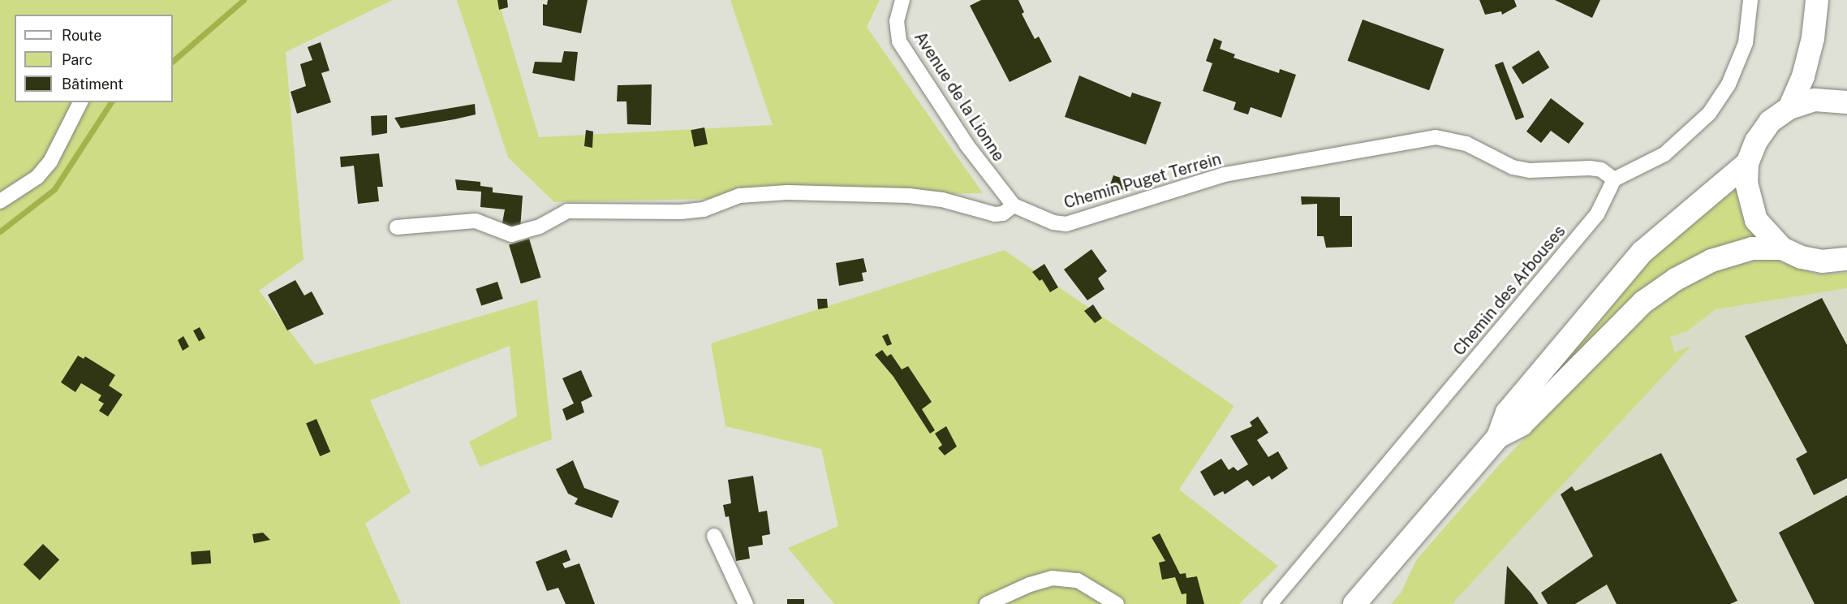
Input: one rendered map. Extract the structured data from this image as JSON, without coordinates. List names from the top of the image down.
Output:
{
  "streets": {
    "street": ["Avenue de la Lionne", "Chemin Puget Terrein", "Chemin des Arbouses"]
  },
  "crossings": [
    ["Avenue de la Lionne", "Chemin Puget Terrein"],
    ["Chemin Puget Terrein", "Chemin des Arbouses"]
  ],
  "legend": ["Route", "Parc", "Bâtiment"]
}
